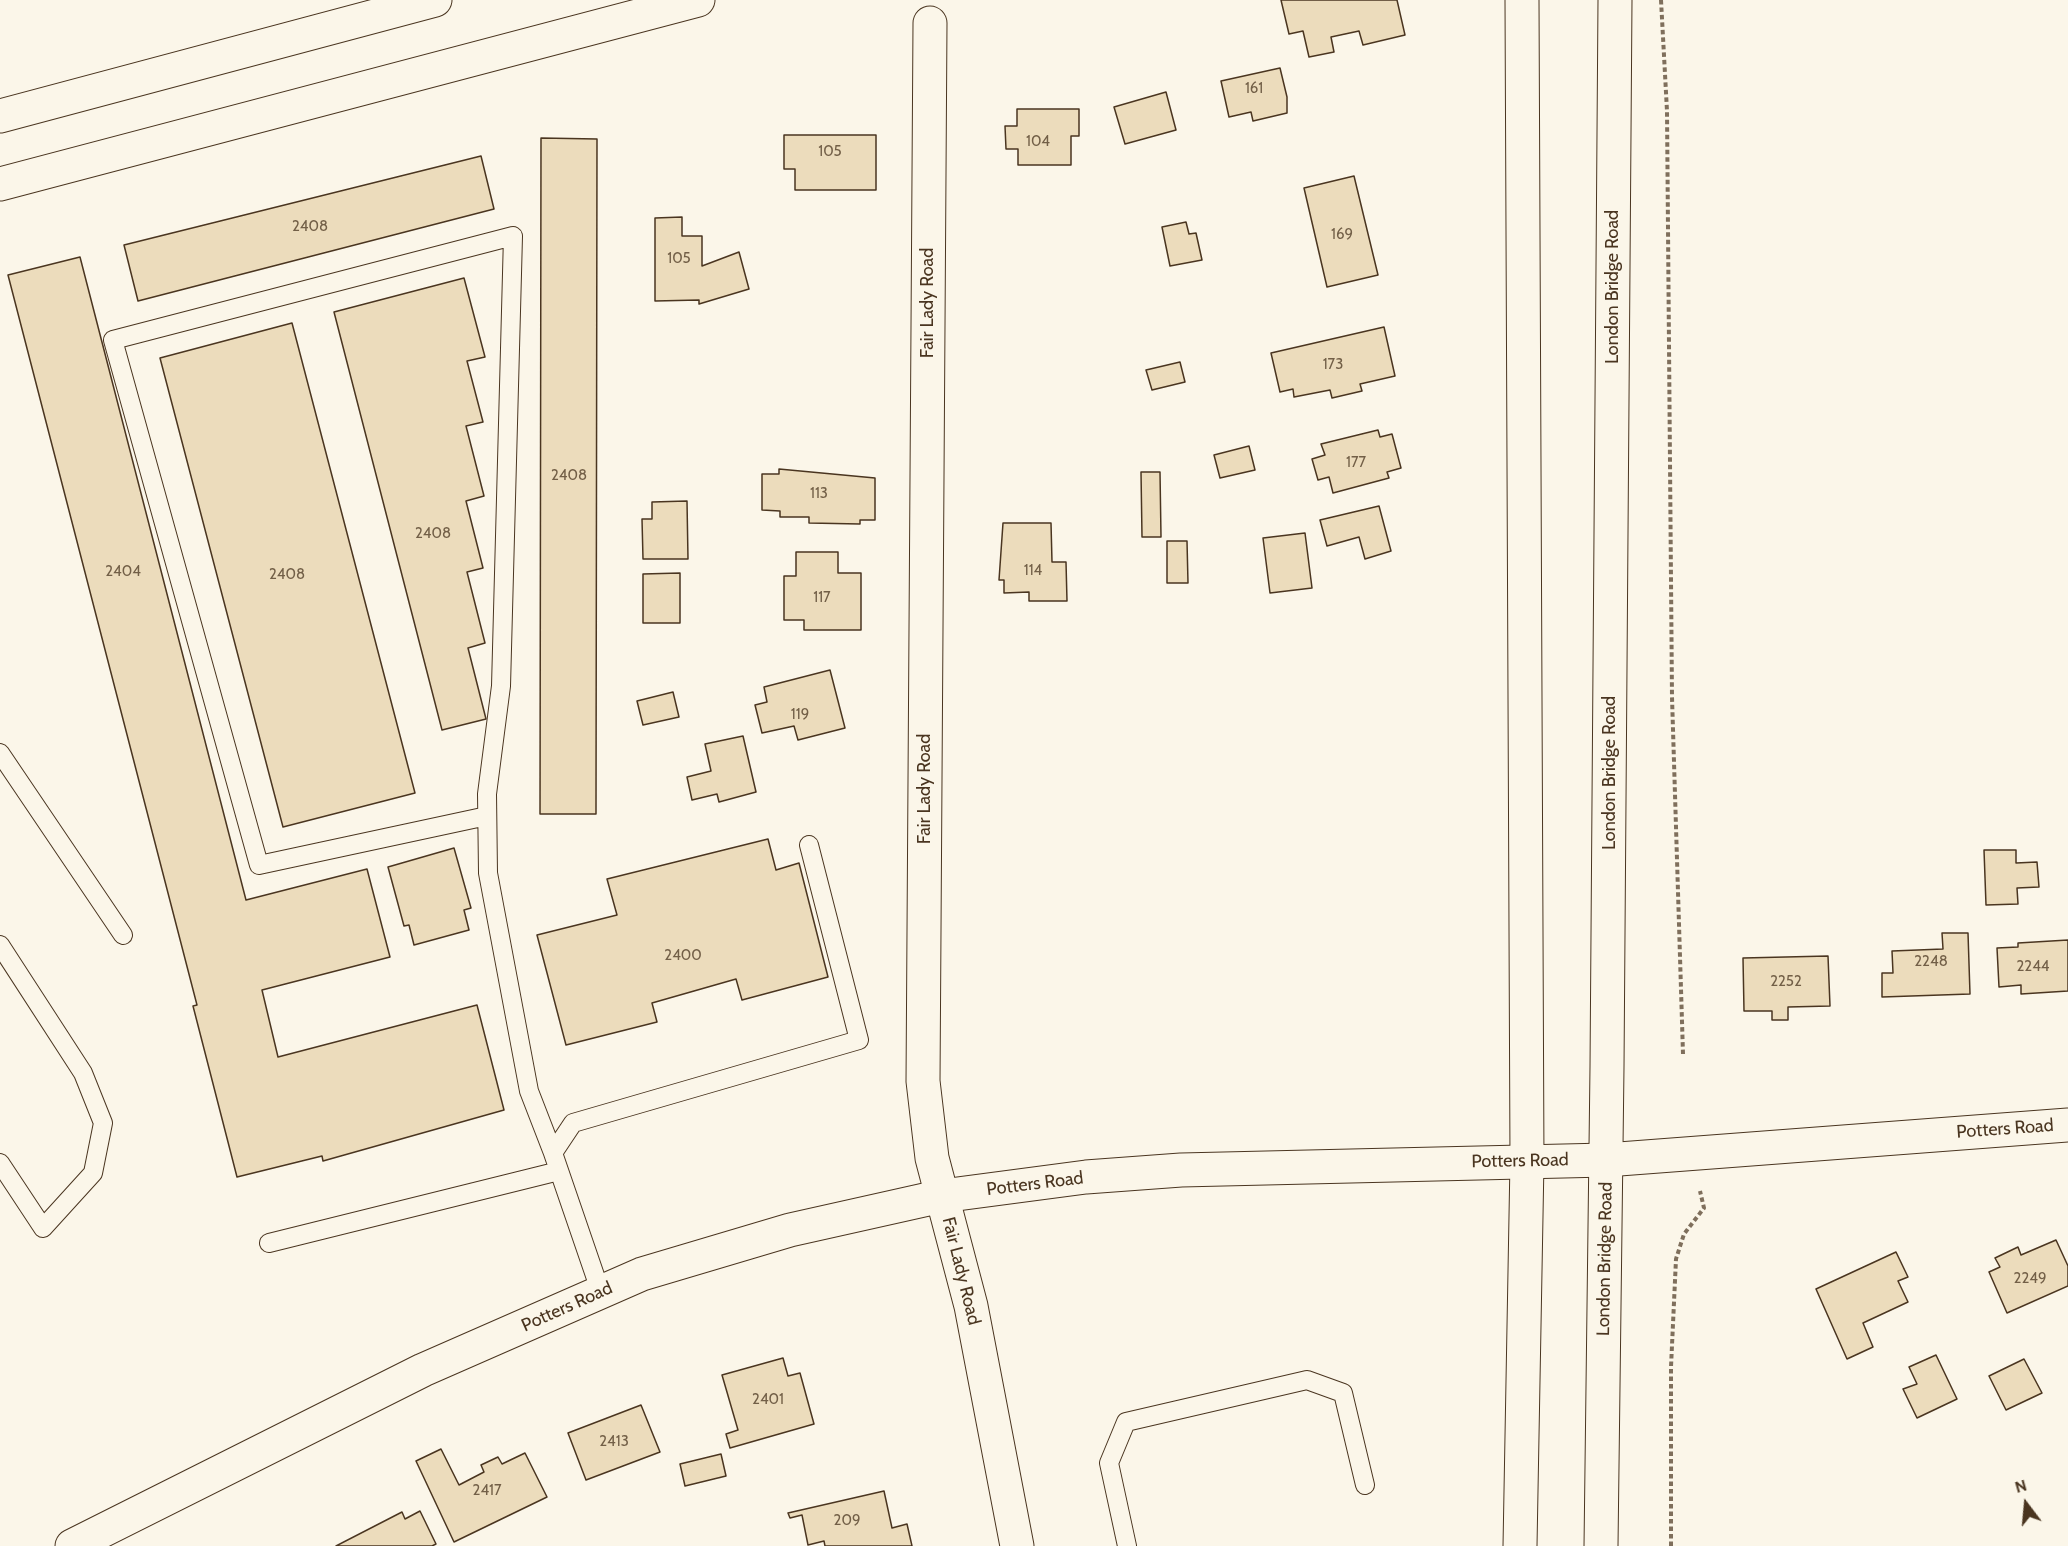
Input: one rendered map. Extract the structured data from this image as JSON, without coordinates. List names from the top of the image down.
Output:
{
  "streets": {
    "main road": ["London Bridge Road", "Fair Lady Road", "Potters Road"]
  },
  "crossings": [
    ["London Bridge Road", "Potters Road"],
    ["Fair Lady Road", "Potters Road"]
  ],
  "house_numbers": [
    "161",
    "104",
    "105",
    "2408",
    "169",
    "105",
    "173",
    "177",
    "2408",
    "113",
    "2408",
    "114",
    "2404",
    "2408",
    "117",
    "119",
    "2400",
    "2248",
    "2244",
    "2252",
    "2249",
    "2401",
    "2413",
    "2417",
    "209"
  ],
  "north": "top"
}
